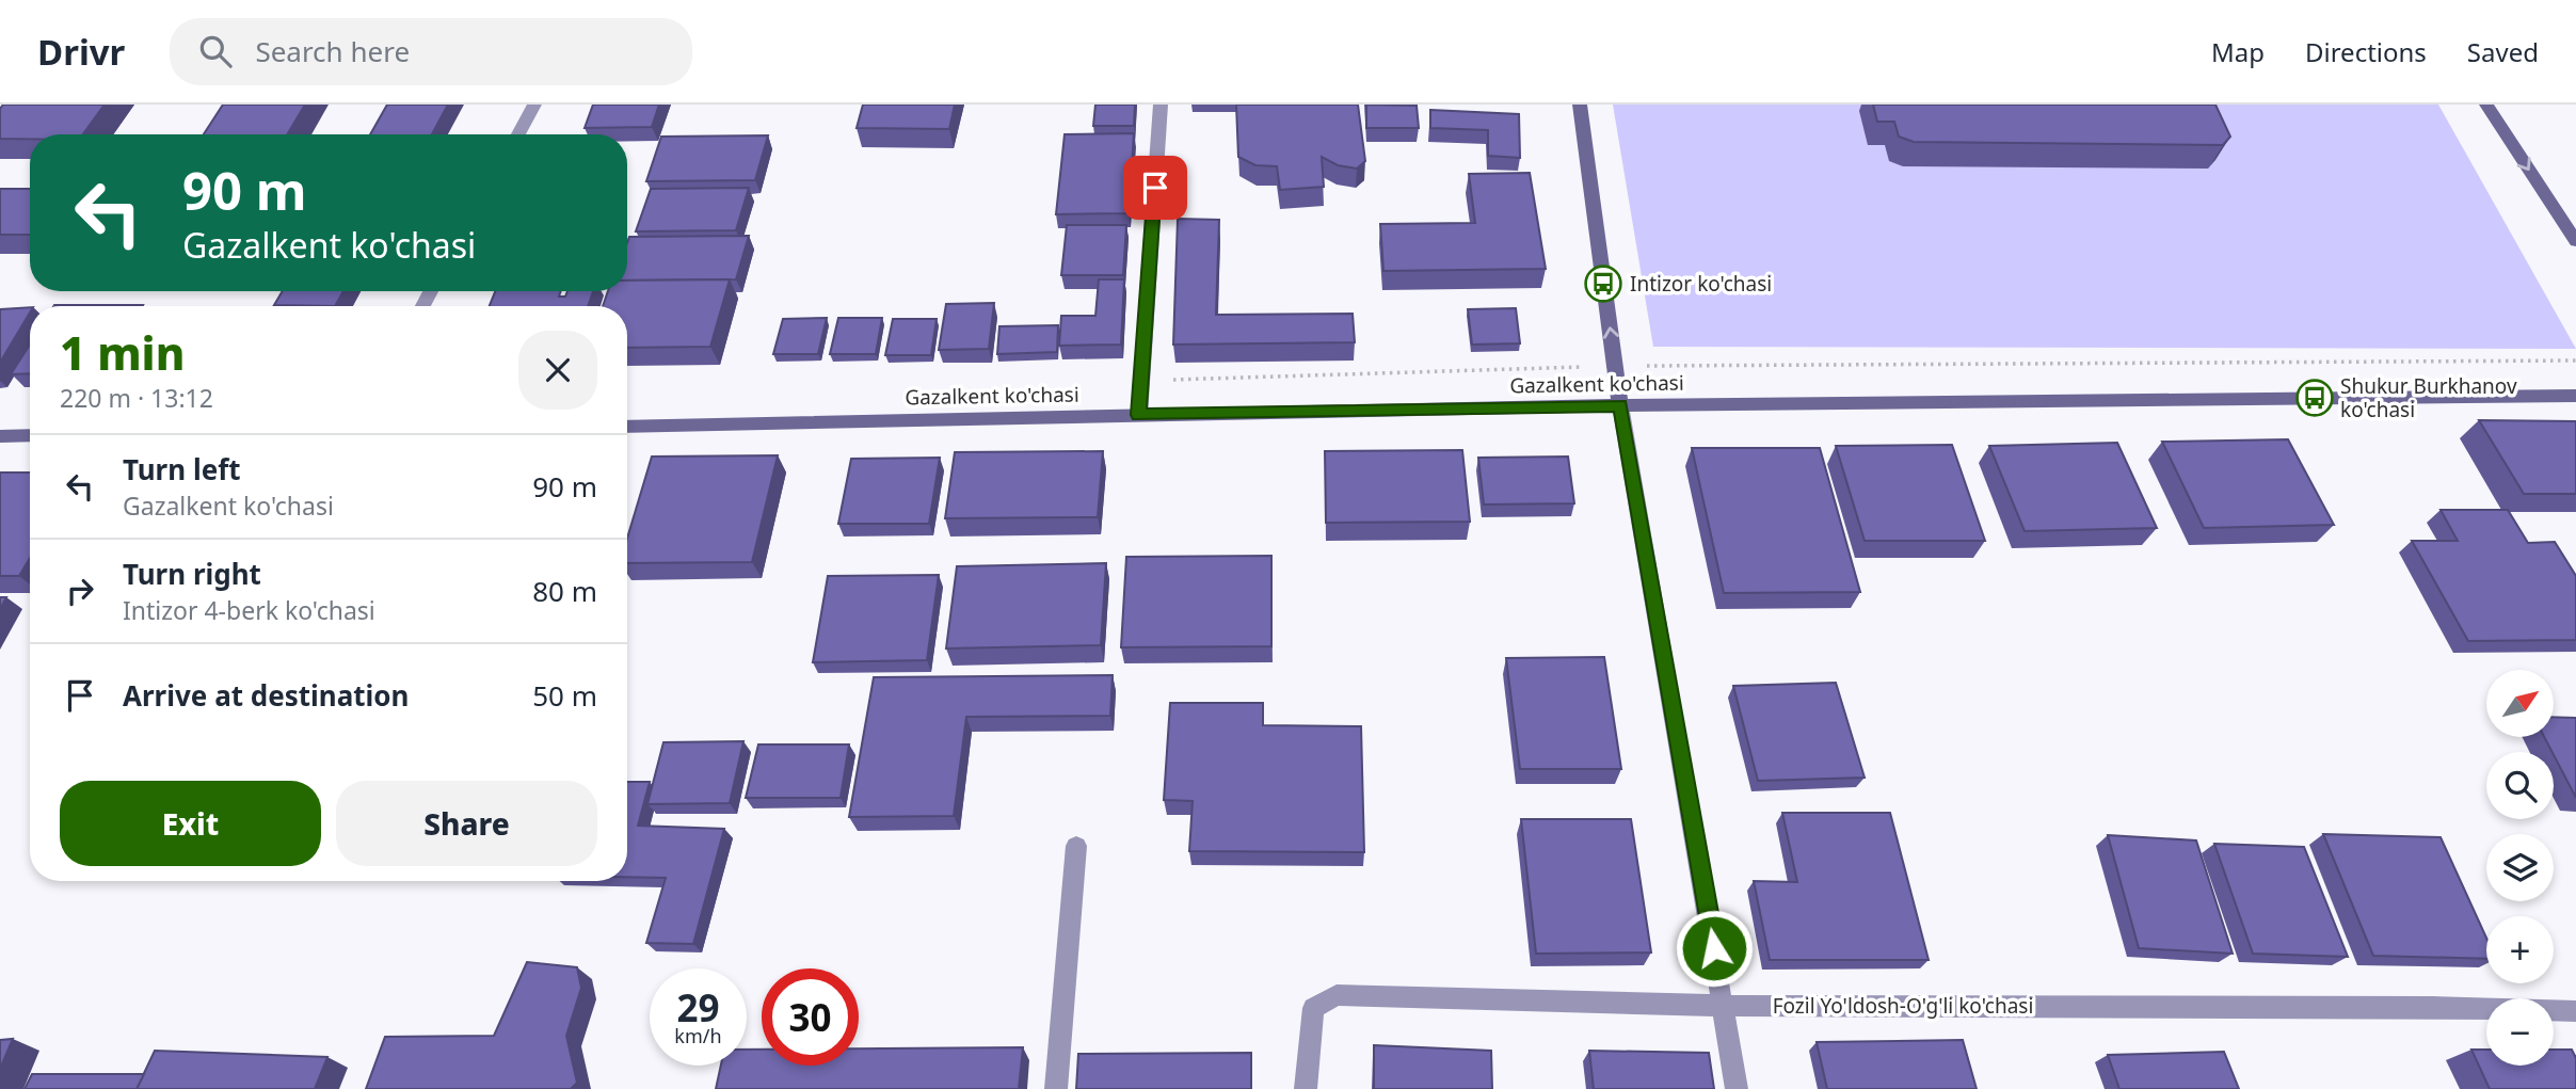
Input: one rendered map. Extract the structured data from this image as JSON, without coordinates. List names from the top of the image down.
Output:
{
  "streets": {
    "street": ["Gazalkent ko'chasi", "Fozil Yo'ldosh-O'g'li ko'chasi"]
  },
  "places": {
    "bus stop": ["Intizor ko'chasi", "Shukur Burkhanov ko'chasi"]
  },
  "north": "top right",
  "page": {
    "header": "Drivr",
    "search": "Search here",
    "nav": ["Map", "Directions", "Saved"],
    "turn": ["90 m", "Gazalkent ko'chasi"],
    "heading": ["1 min", "220 m · 13:12"],
    "list": [
      {
        "name": "Turn left",
        "note": "Gazalkent ko'chasi",
        "value": "90 m"
      },
      {
        "name": "Turn right",
        "note": "Intizor 4-berk ko'chasi",
        "value": "80 m"
      },
      {
        "name": "Arrive at destination",
        "value": "50 m"
      }
    ],
    "map_buttons": ["+", "−"],
    "buttons": ["Exit", "Share"],
    "speed": "29 km/h",
    "limit": "30"
  }
}
